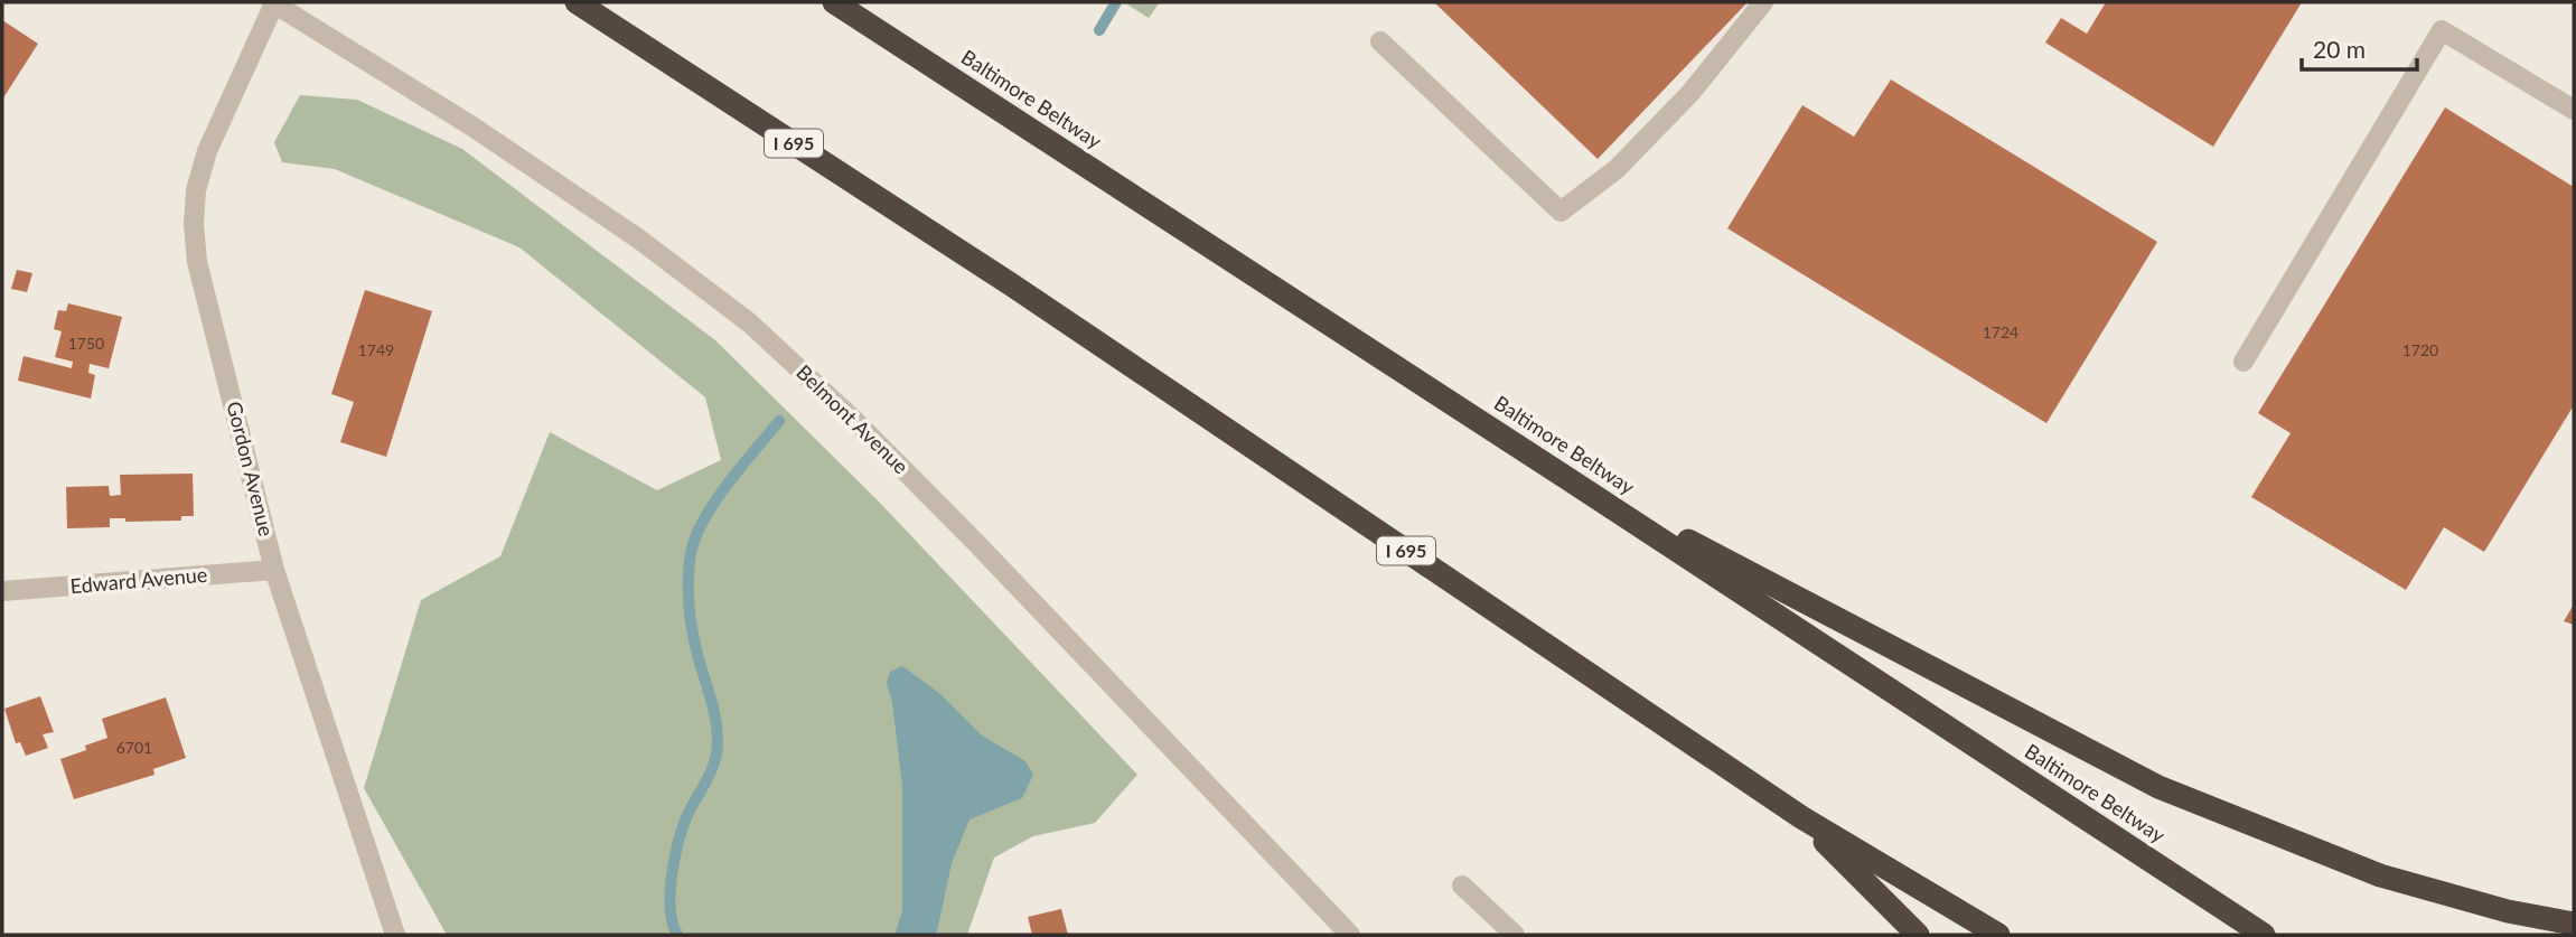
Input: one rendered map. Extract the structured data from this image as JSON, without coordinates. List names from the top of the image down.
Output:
{
  "streets": {
    "highway": ["Baltimore Beltway", "I 695"],
    "street": ["Belmont Avenue", "Gordon Avenue", "Edward Avenue"]
  },
  "crossings": [
    ["Belmont Avenue", "Gordon Avenue"],
    ["Gordon Avenue", "Edward Avenue"]
  ],
  "house_numbers": [
    "1724",
    "1750",
    "1749",
    "1720",
    "6701"
  ],
  "scale_bar": "20 m"
}
